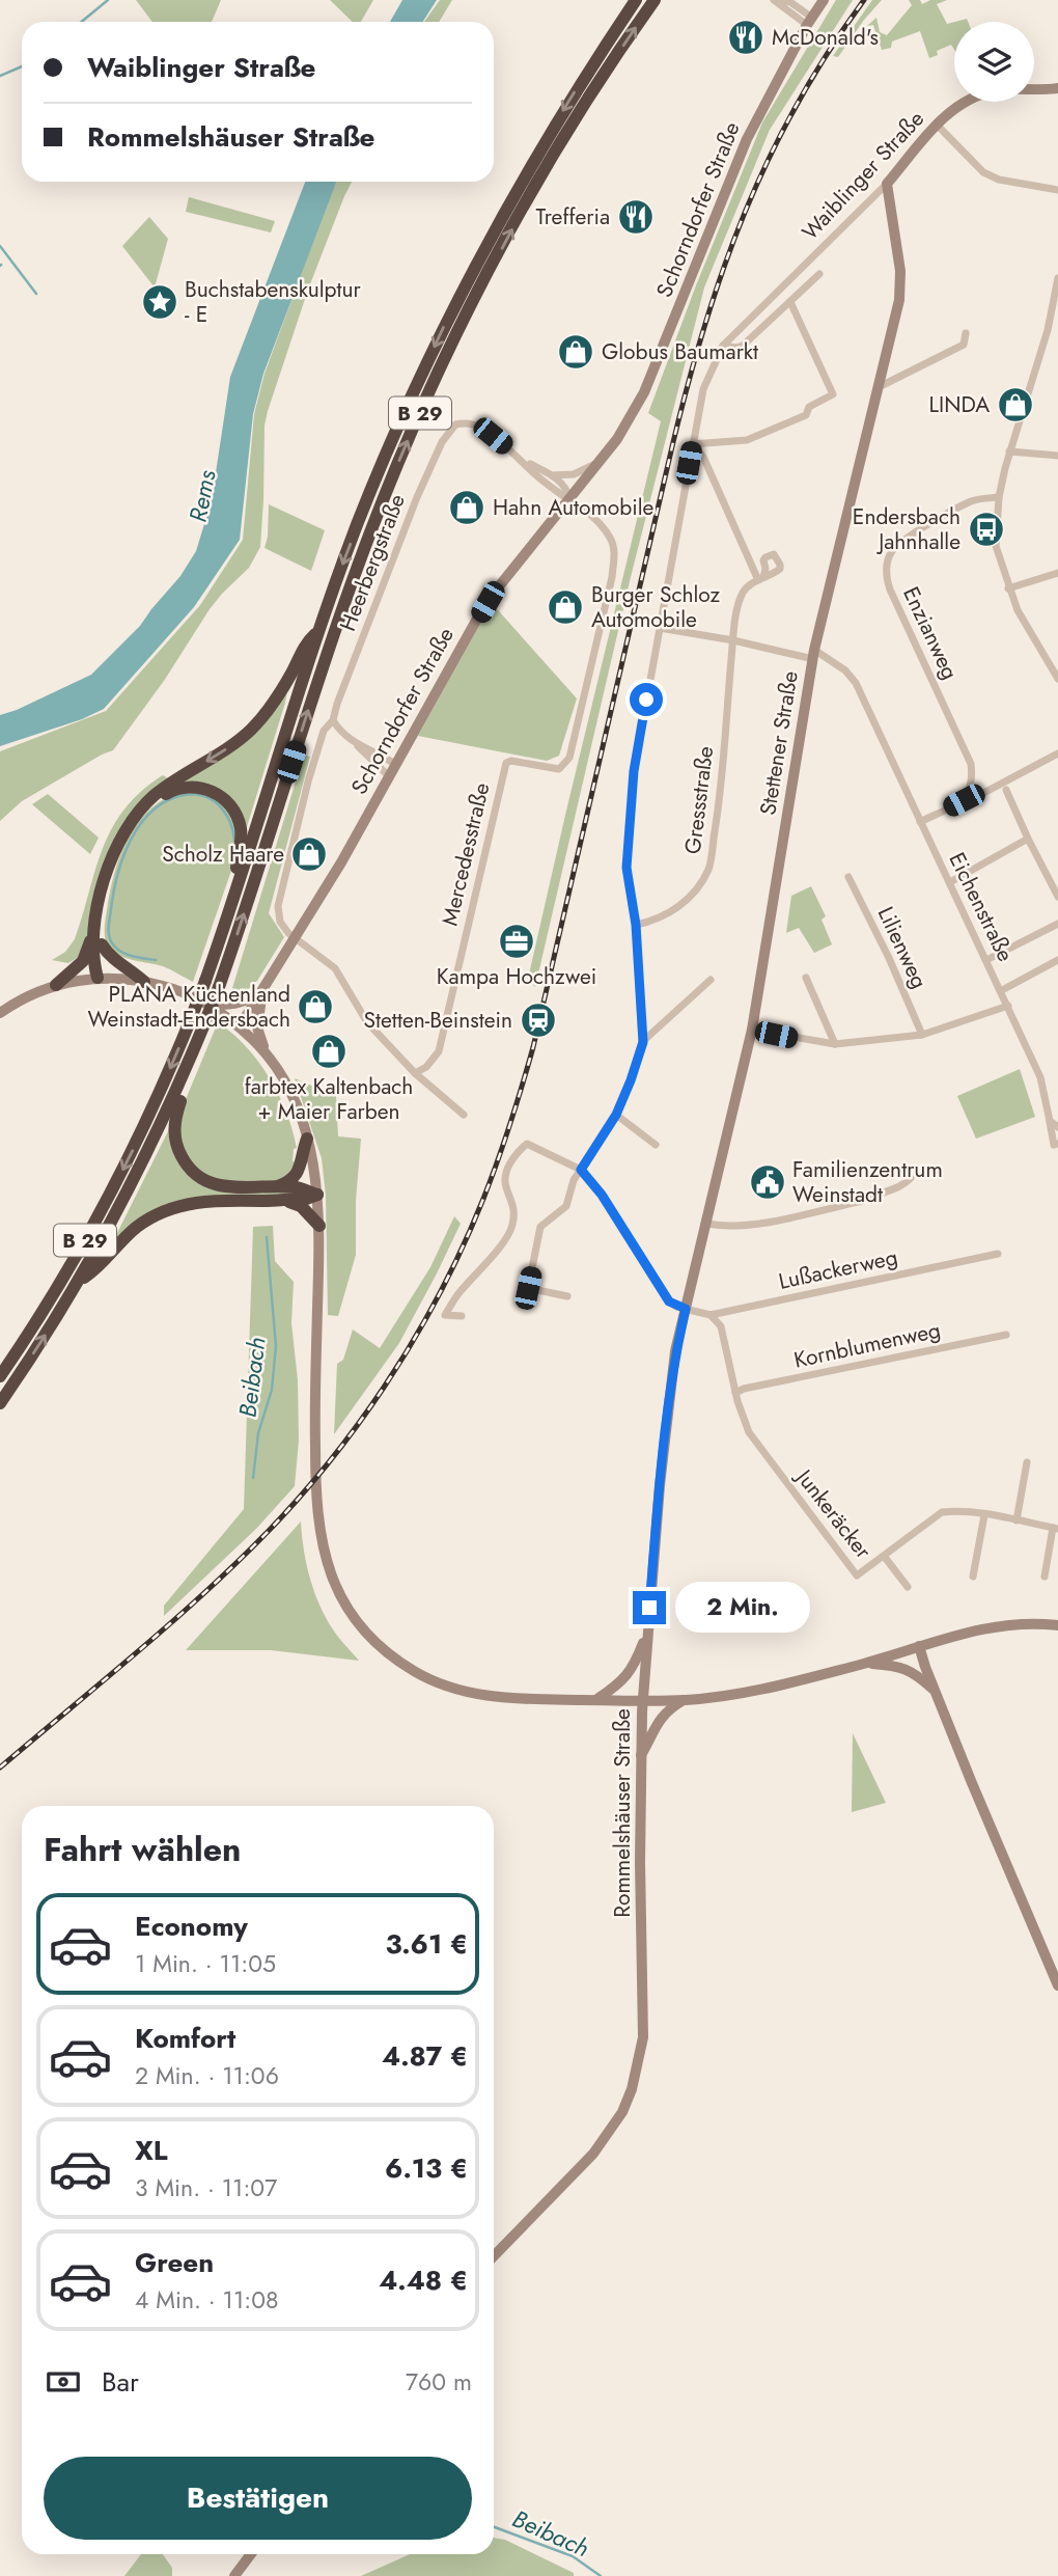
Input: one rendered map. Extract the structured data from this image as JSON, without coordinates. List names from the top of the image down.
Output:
{
  "streets": {
    "highway": ["B 29"],
    "street": [
      "Waiblinger Straße",
      "Schorndorfer Straße",
      "Heerbergstraße",
      "Enzianweg",
      "Stettener Straße",
      "Gressstraße",
      "Mercedesstraße",
      "Eichenstraße",
      "Lilienweg",
      "Lußackerweg",
      "Kornblumenweg",
      "Junkeräcker",
      "Rommelshäuser Straße"
    ]
  },
  "crossings": [
    ["Waiblinger Straße", "Stettener Straße"],
    ["Waiblinger Straße", "Gressstraße"],
    ["Waiblinger Straße", "Eichenstraße"],
    ["Schorndorfer Straße", "Heerbergstraße"],
    ["Schorndorfer Straße", "Mercedesstraße"],
    ["Heerbergstraße", "Mercedesstraße"],
    ["Stettener Straße", "Eichenstraße"],
    ["Stettener Straße", "Lußackerweg"],
    ["Stettener Straße", "Rommelshäuser Straße"],
    ["Gressstraße", "Eichenstraße"],
    ["Lußackerweg", "Junkeräcker"],
    ["Lußackerweg", "Rommelshäuser Straße"],
    ["Kornblumenweg", "Junkeräcker"]
  ],
  "water": ["Rems", "Beibach"],
  "places": {
    "restaurant": ["McDonald's", "Trefferia"],
    "place": ["Buchstabenskulptur - E"],
    "shop": [
      "Globus Baumarkt",
      "LINDA",
      "Hahn Automobile",
      "Burger Schloz Automobile",
      "Scholz Haare",
      "PLANA Küchenland Weinstadt-Endersbach",
      "farbtex Kaltenbach + Maier Farben"
    ],
    "bus stop": ["Endersbach Jahnhalle"],
    "office": ["Kampa Hochzwei"],
    "station": ["Stetten-Beinstein"],
    "public building": ["Familienzentrum Weinstadt"]
  },
  "page": {
    "banner": ["Waiblinger Straße", "Rommelshäuser Straße"],
    "bubble": "2 Min.",
    "heading": "Fahrt wählen",
    "list": [
      {
        "name": "Economy",
        "note": "1 Min. · 11:05",
        "value": "3.61 €"
      },
      {
        "name": "Komfort",
        "note": "2 Min. · 11:06",
        "value": "4.87 €"
      },
      {
        "name": "XL",
        "note": "3 Min. · 11:07",
        "value": "6.13 €"
      },
      {
        "name": "Green",
        "note": "4 Min. · 11:08",
        "value": "4.48 €"
      }
    ],
    "pay": ["Bar", "760 m"],
    "buttons": "Bestätigen"
  }
}
